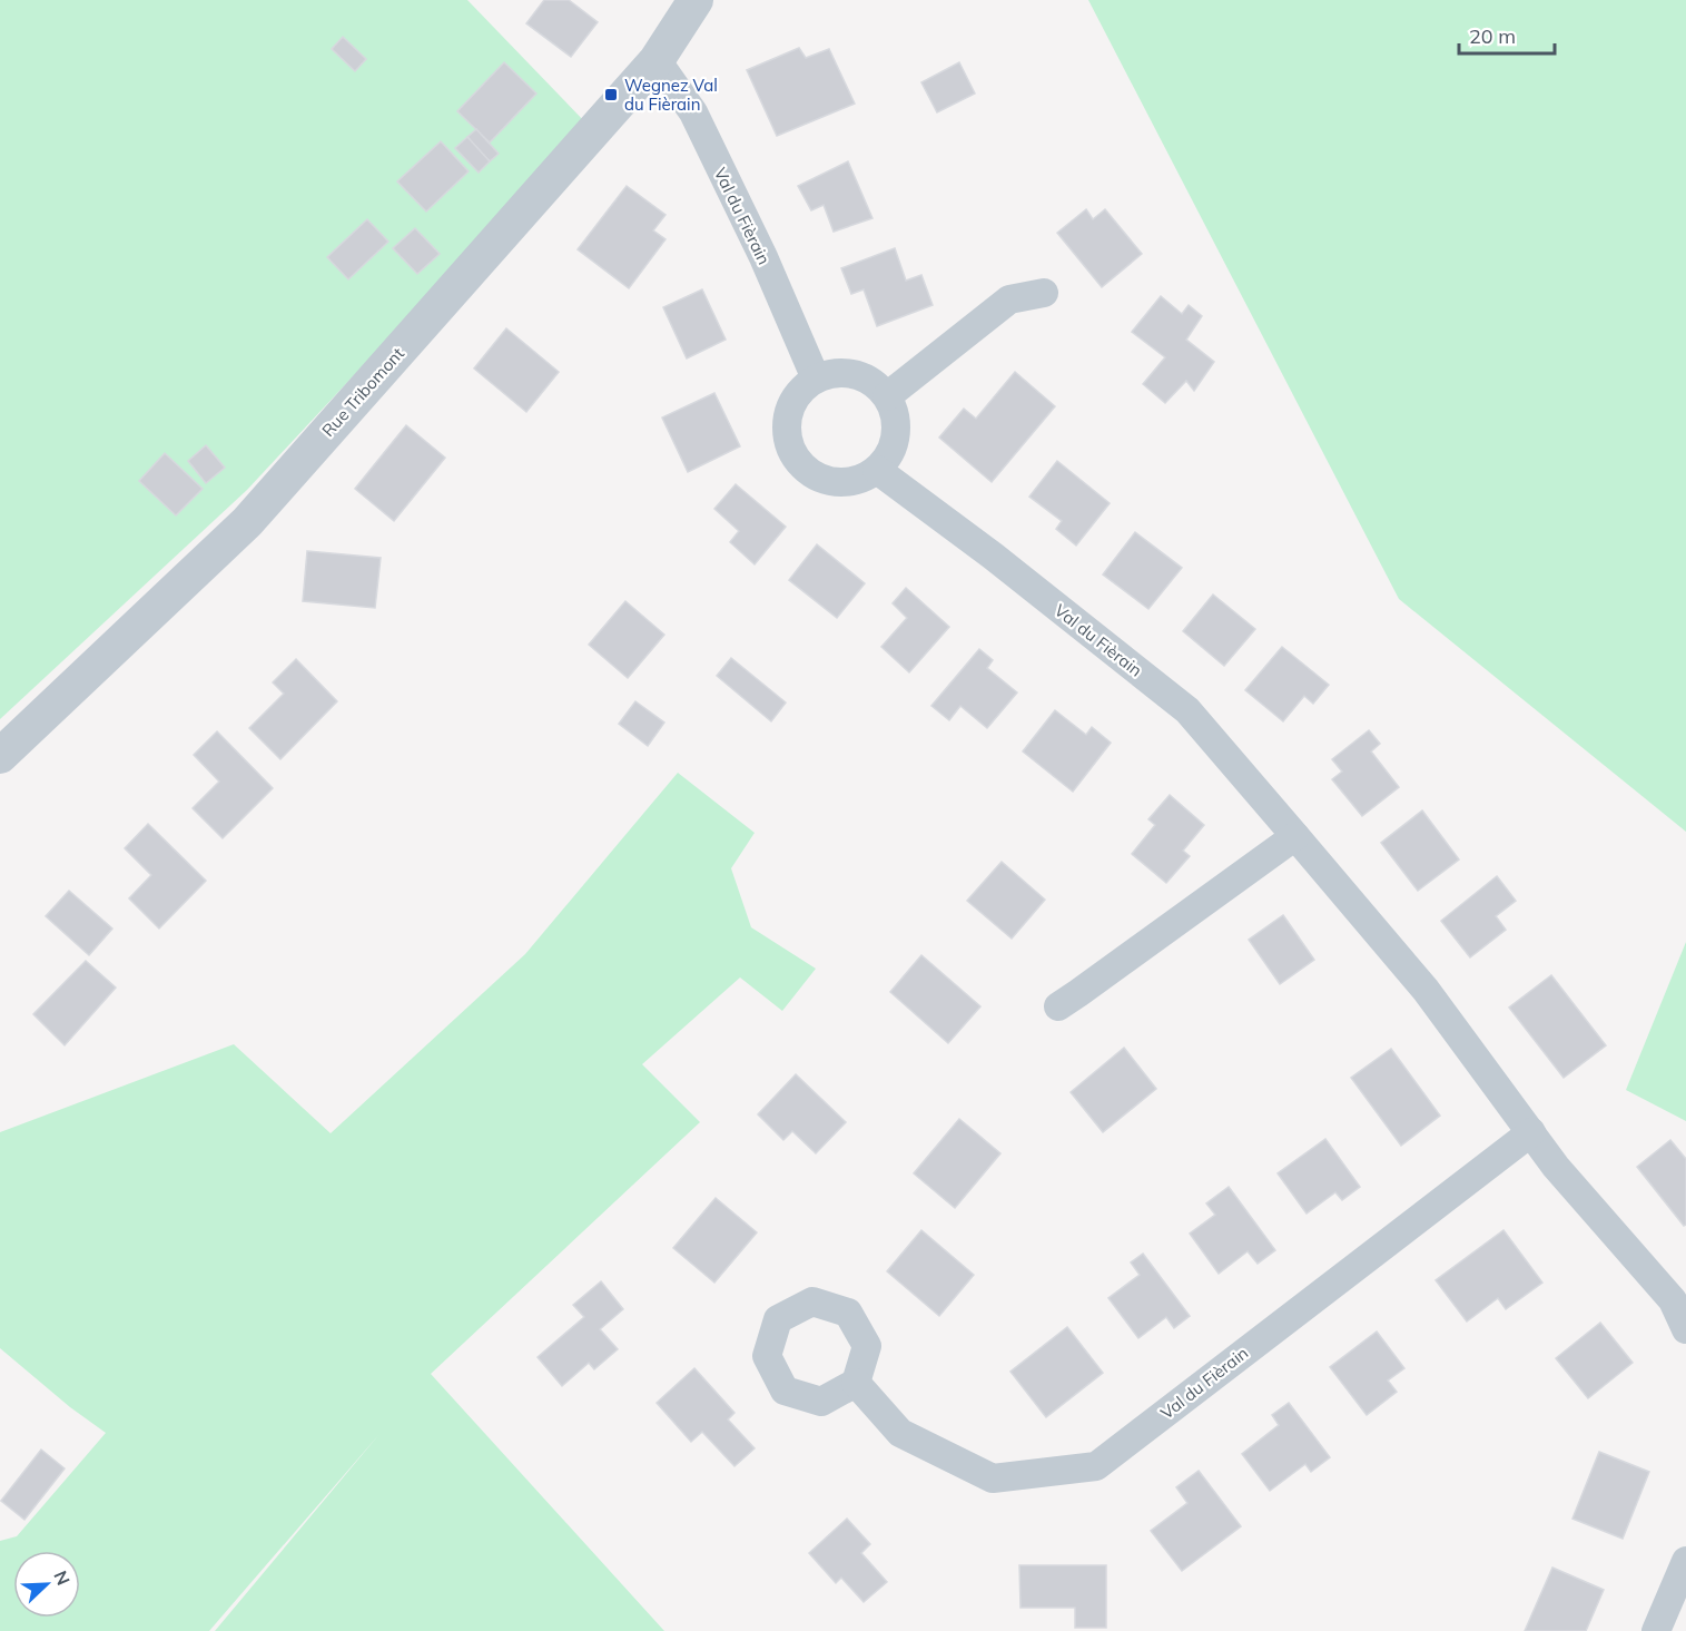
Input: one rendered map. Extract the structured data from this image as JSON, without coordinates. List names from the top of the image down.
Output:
{
  "streets": {
    "street": ["Val du Fièrain", "Rue Tribomont"]
  },
  "crossings": [
    ["Val du Fièrain", "Rue Tribomont"]
  ],
  "places": {
    "transit": ["Wegnez Val du Fièrain"]
  },
  "scale_bar": "20 m",
  "north": "top right"
}
